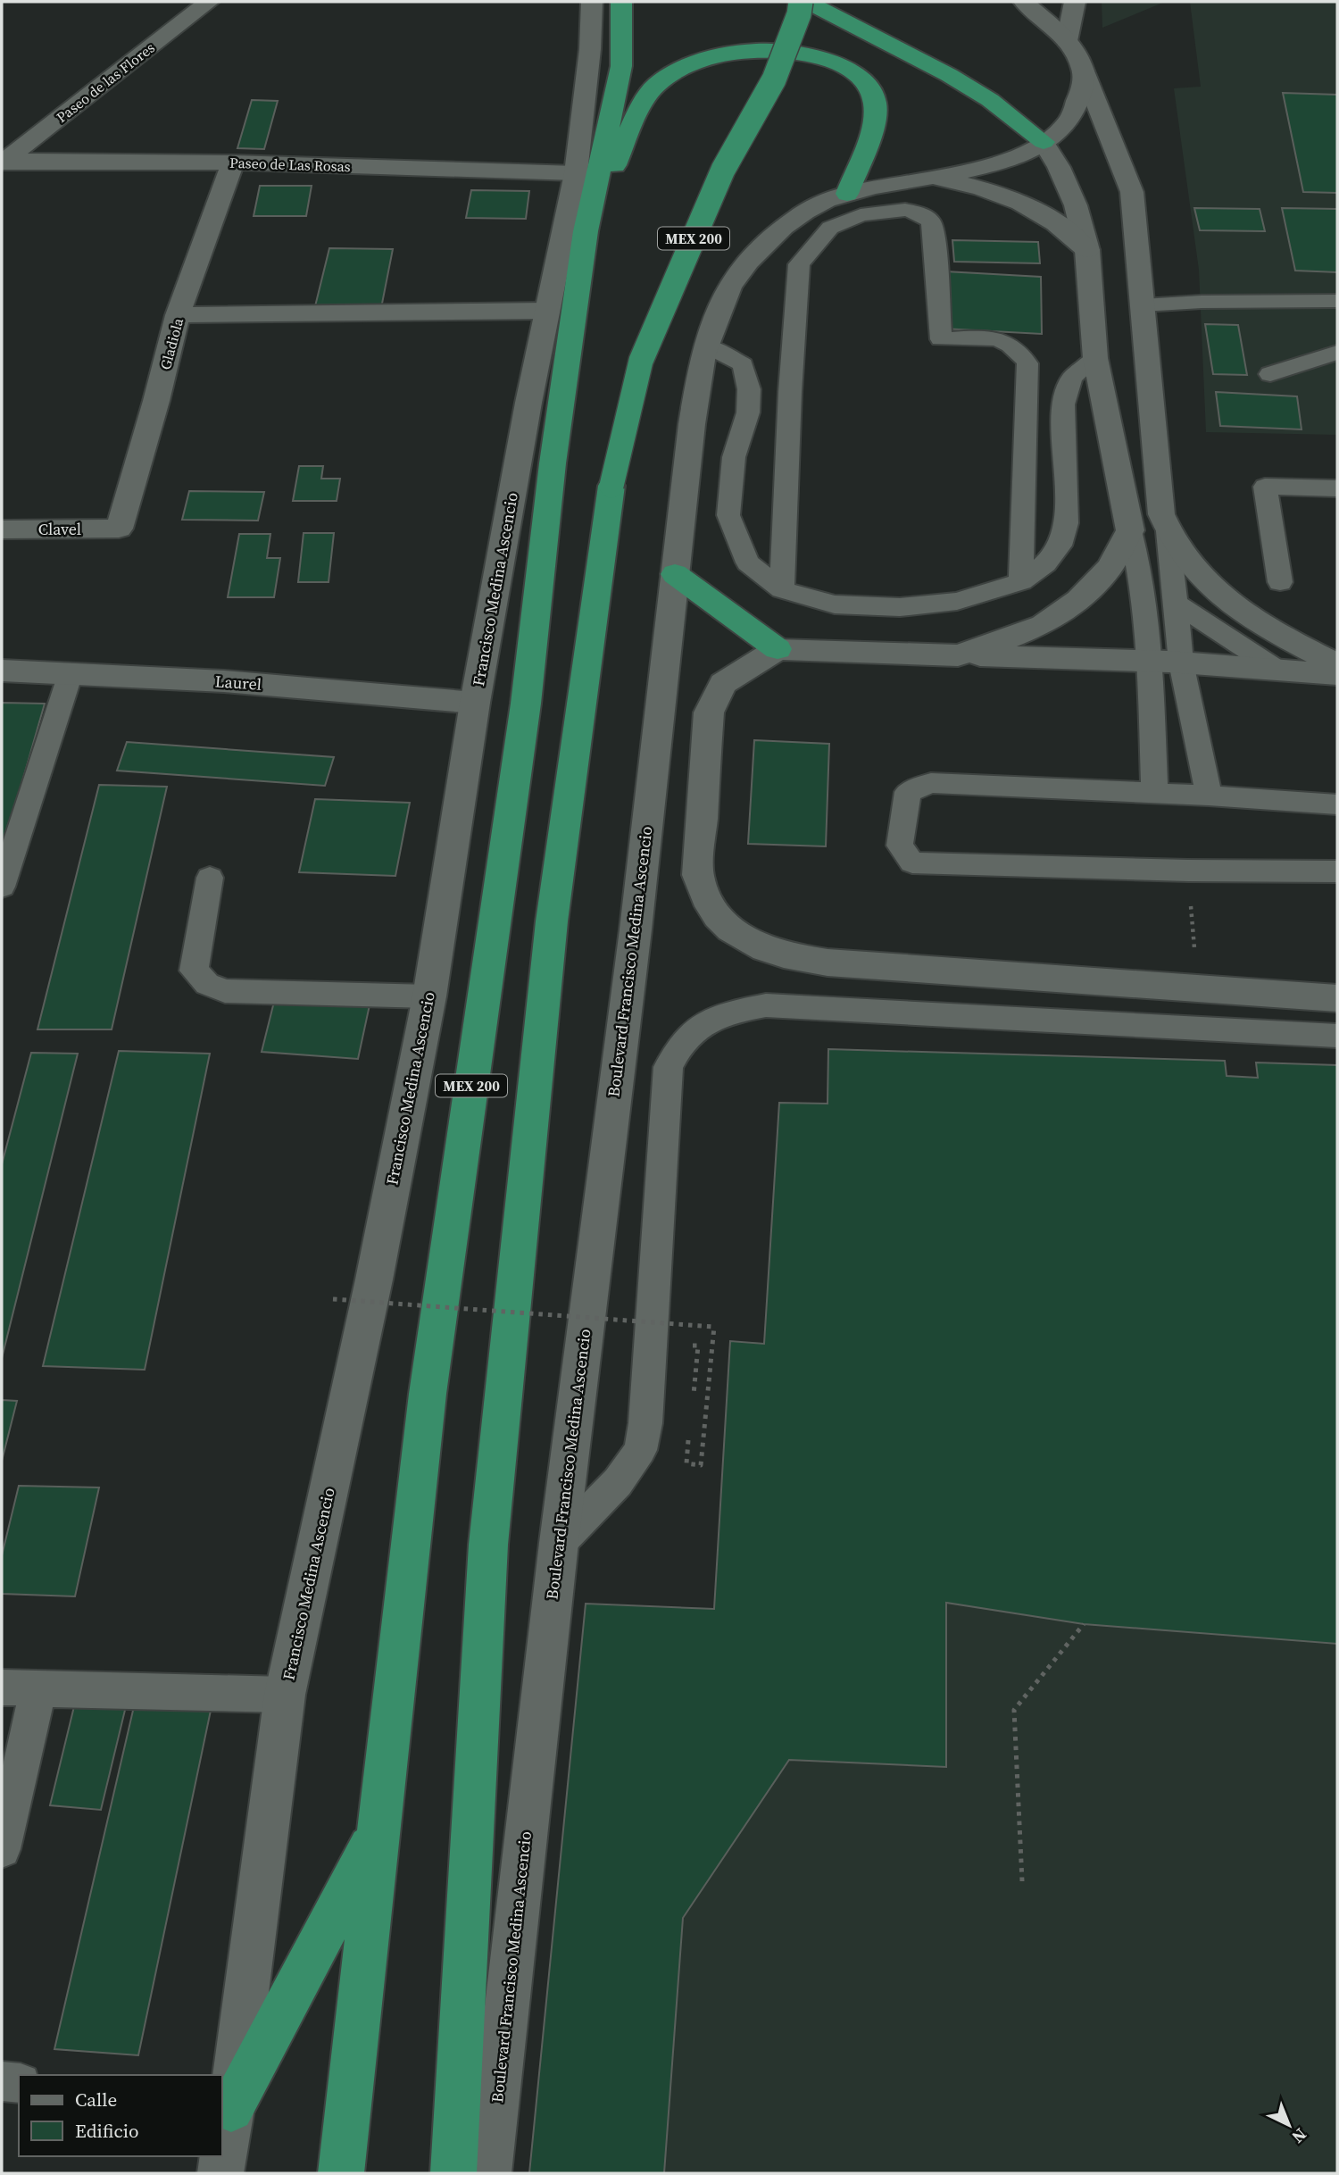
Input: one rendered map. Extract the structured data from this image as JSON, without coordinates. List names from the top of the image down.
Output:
{
  "streets": {
    "highway": ["MEX 200"],
    "street": [
      "Paseo de las Flores",
      "Paseo de Las Rosas",
      "Gladiola",
      "Clavel",
      "Francisco Medina Ascencio",
      "Laurel",
      "Boulevard Francisco Medina Ascencio"
    ]
  },
  "crossings": [
    ["Paseo de las Flores", "Paseo de Las Rosas"],
    ["Paseo de Las Rosas", "Gladiola"],
    ["Paseo de Las Rosas", "Francisco Medina Ascencio"],
    ["Gladiola", "Clavel"],
    ["Francisco Medina Ascencio", "Laurel"]
  ],
  "legend": ["Calle", "Edificio"],
  "north": "bottom right"
}
